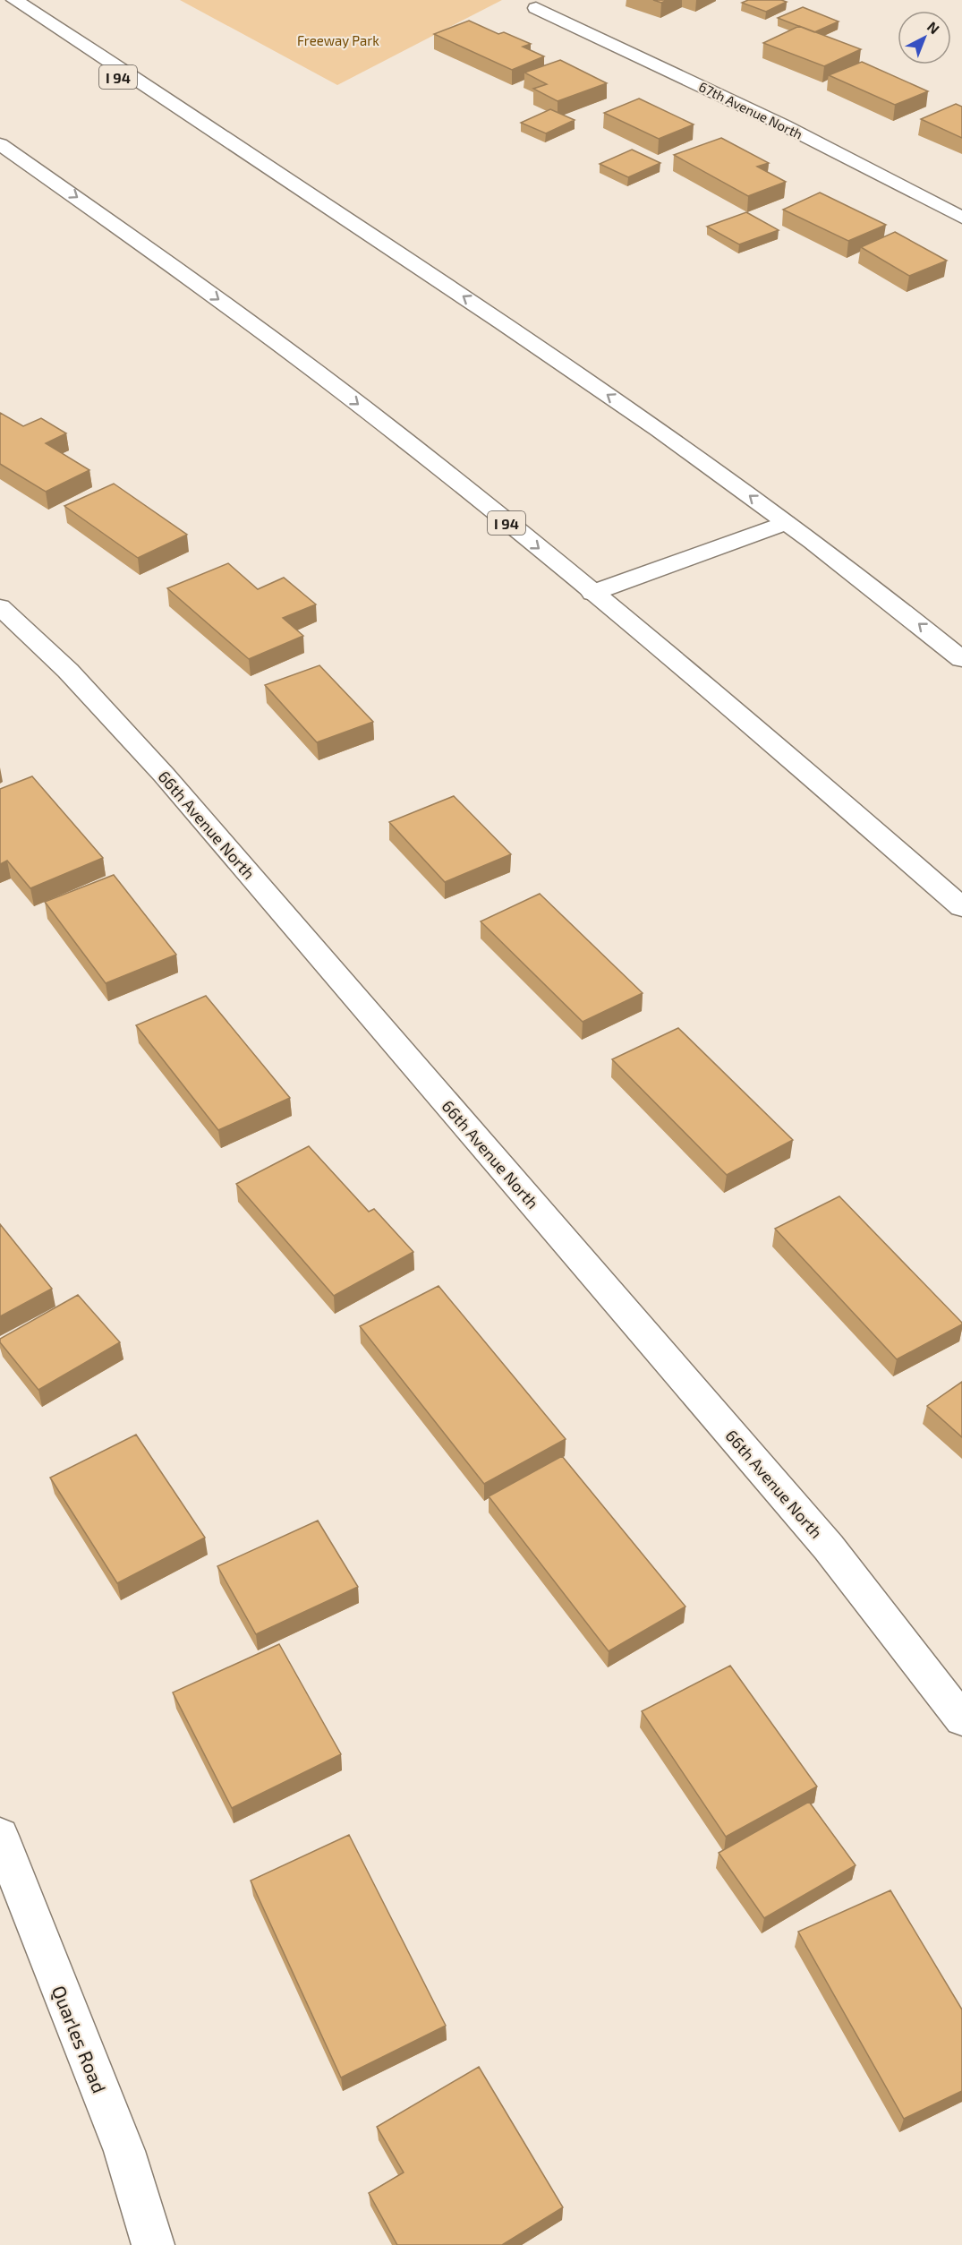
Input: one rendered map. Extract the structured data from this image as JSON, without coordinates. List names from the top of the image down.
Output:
{
  "streets": {
    "main road": [
      "I 94",
      "67th Avenue North",
      "66th Avenue North",
      "Quarles Road"
    ]
  },
  "parks": ["Freeway Park"],
  "north": "top right"
}
